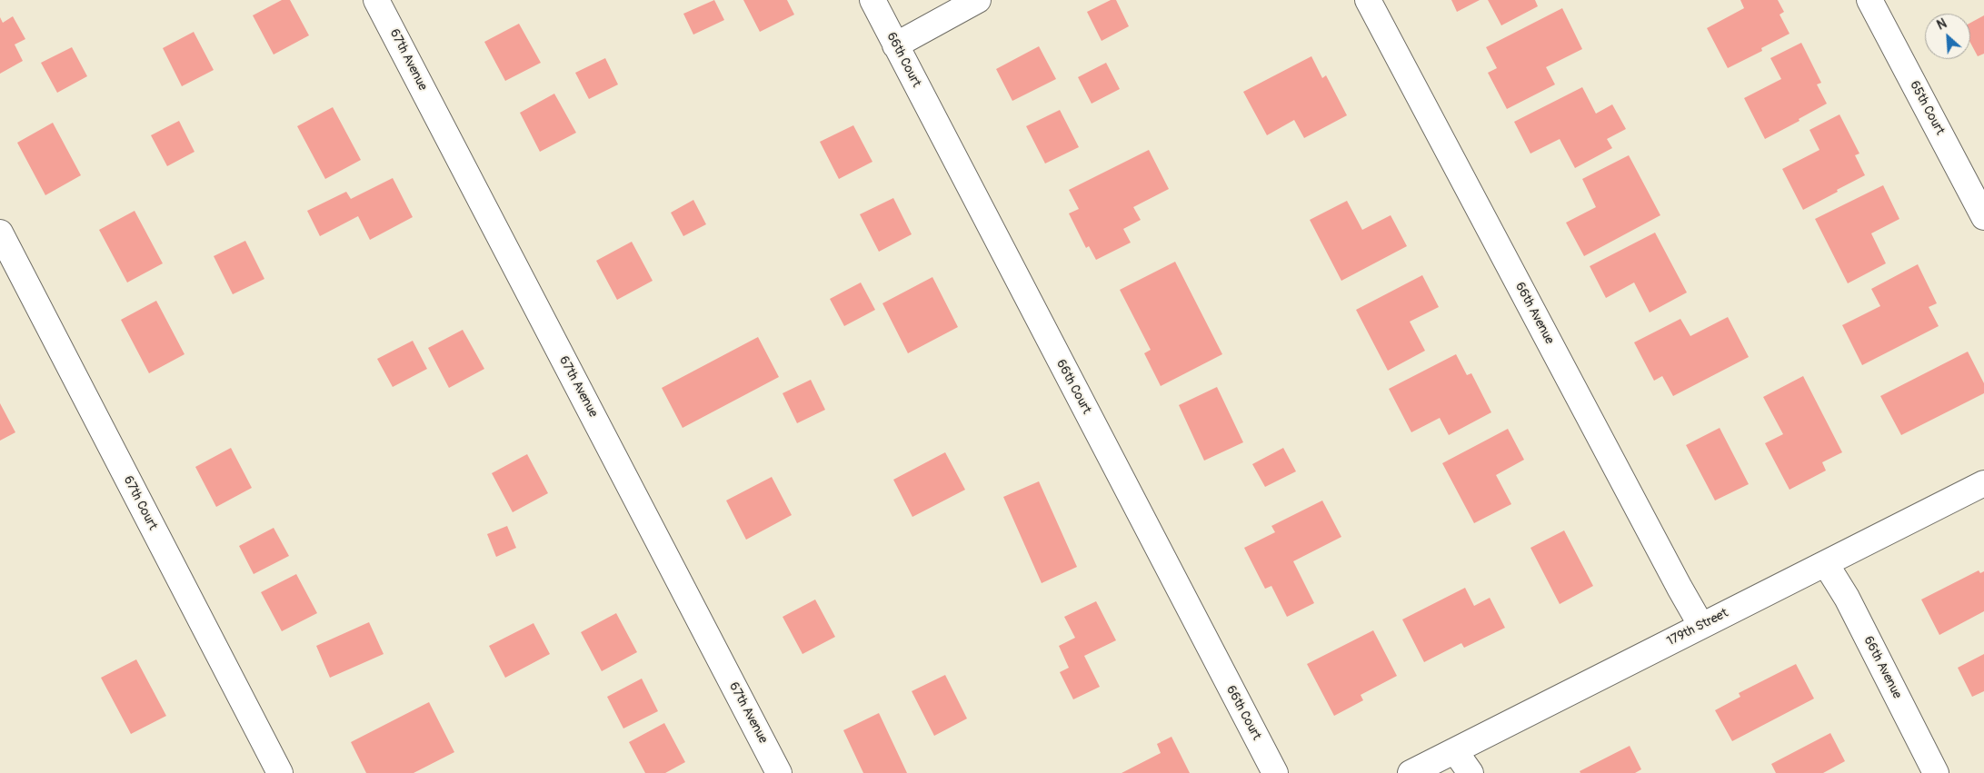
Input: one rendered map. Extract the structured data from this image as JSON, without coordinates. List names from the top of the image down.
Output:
{
  "streets": {
    "street": [
      "67th Avenue",
      "66th Court",
      "65th Court",
      "66th Avenue",
      "67th Court",
      "179th Street"
    ]
  },
  "crossings": [
    ["66th Avenue", "179th Street"]
  ],
  "north": "top left"
}
